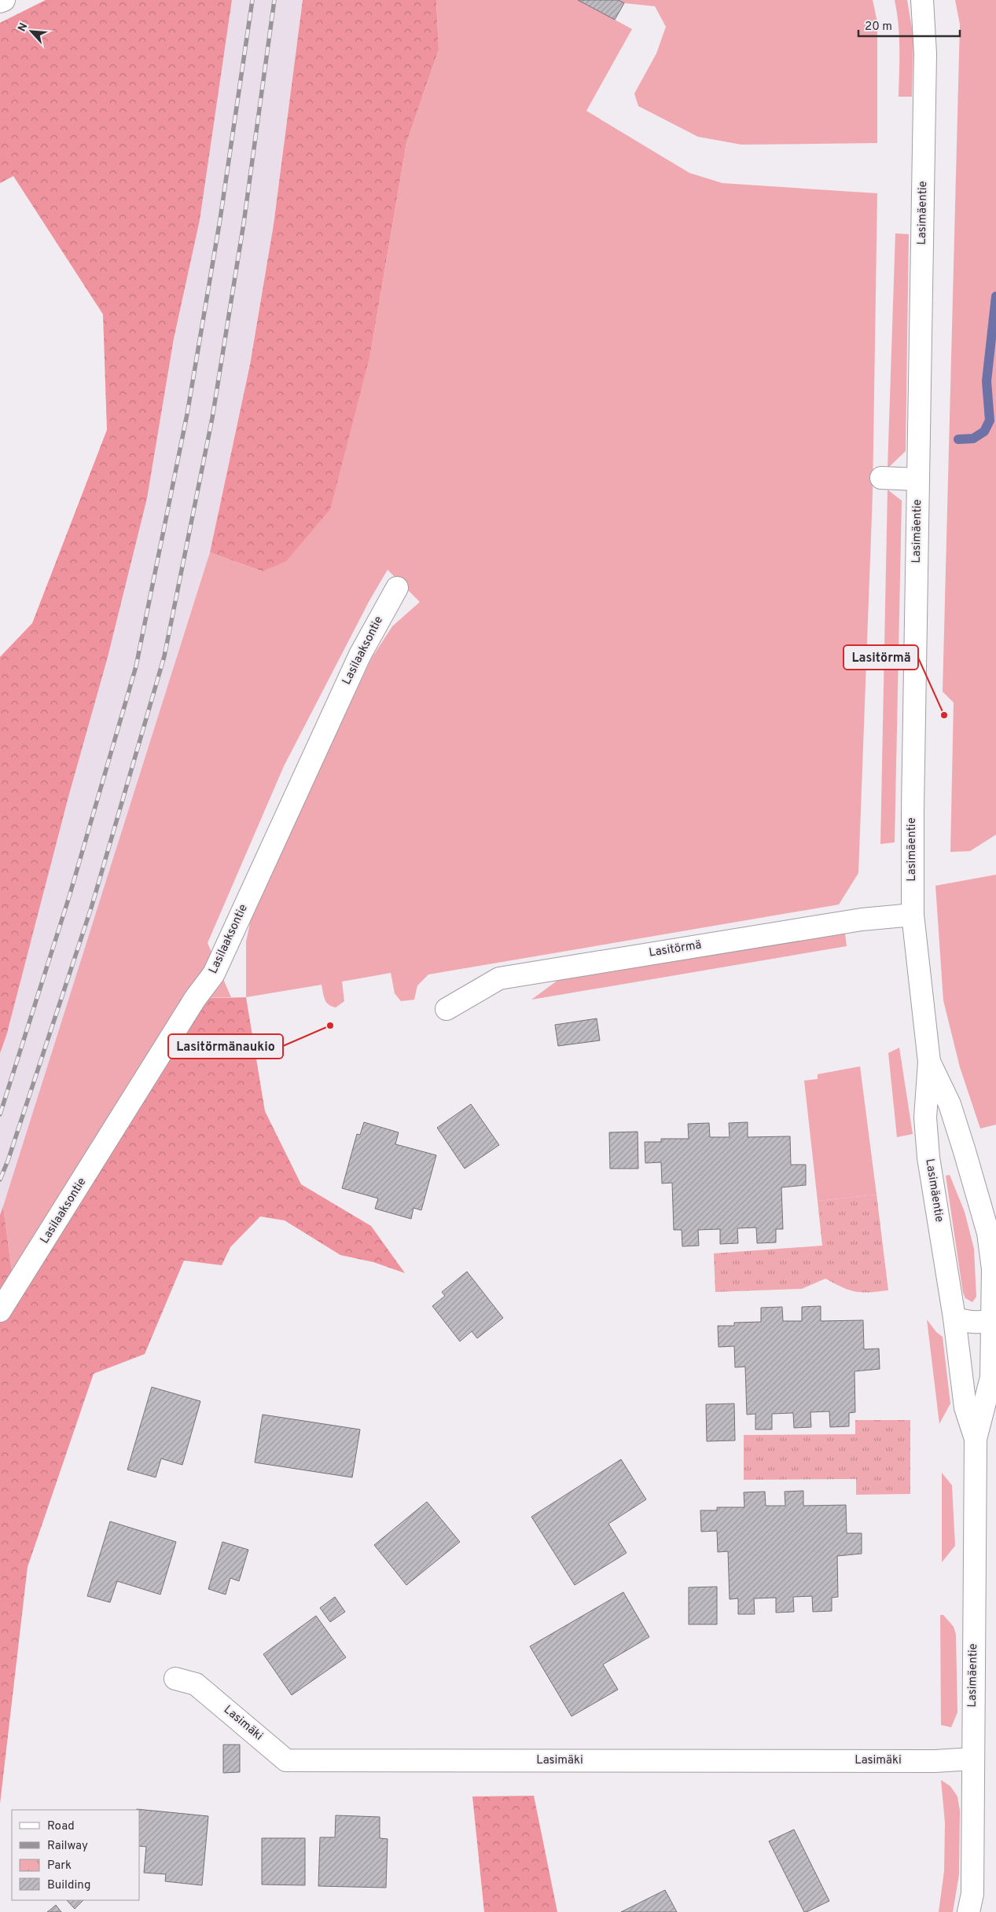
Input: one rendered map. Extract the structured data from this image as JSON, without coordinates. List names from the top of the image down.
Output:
{
  "streets": {
    "street": [
      "Lasimäentie",
      "Lasilaaksontie",
      "Lasitörmä",
      "Lasimäki"
    ]
  },
  "crossings": [
    ["Lasimäentie", "Lasitörmä"],
    ["Lasimäentie", "Lasimäki"]
  ],
  "places": ["Lasitörmä", "Lasitörmänaukio"],
  "legend": [
    "Road",
    "Railway",
    "Park",
    "Building"
  ],
  "scale_bar": "20 m",
  "north": "top left"
}
